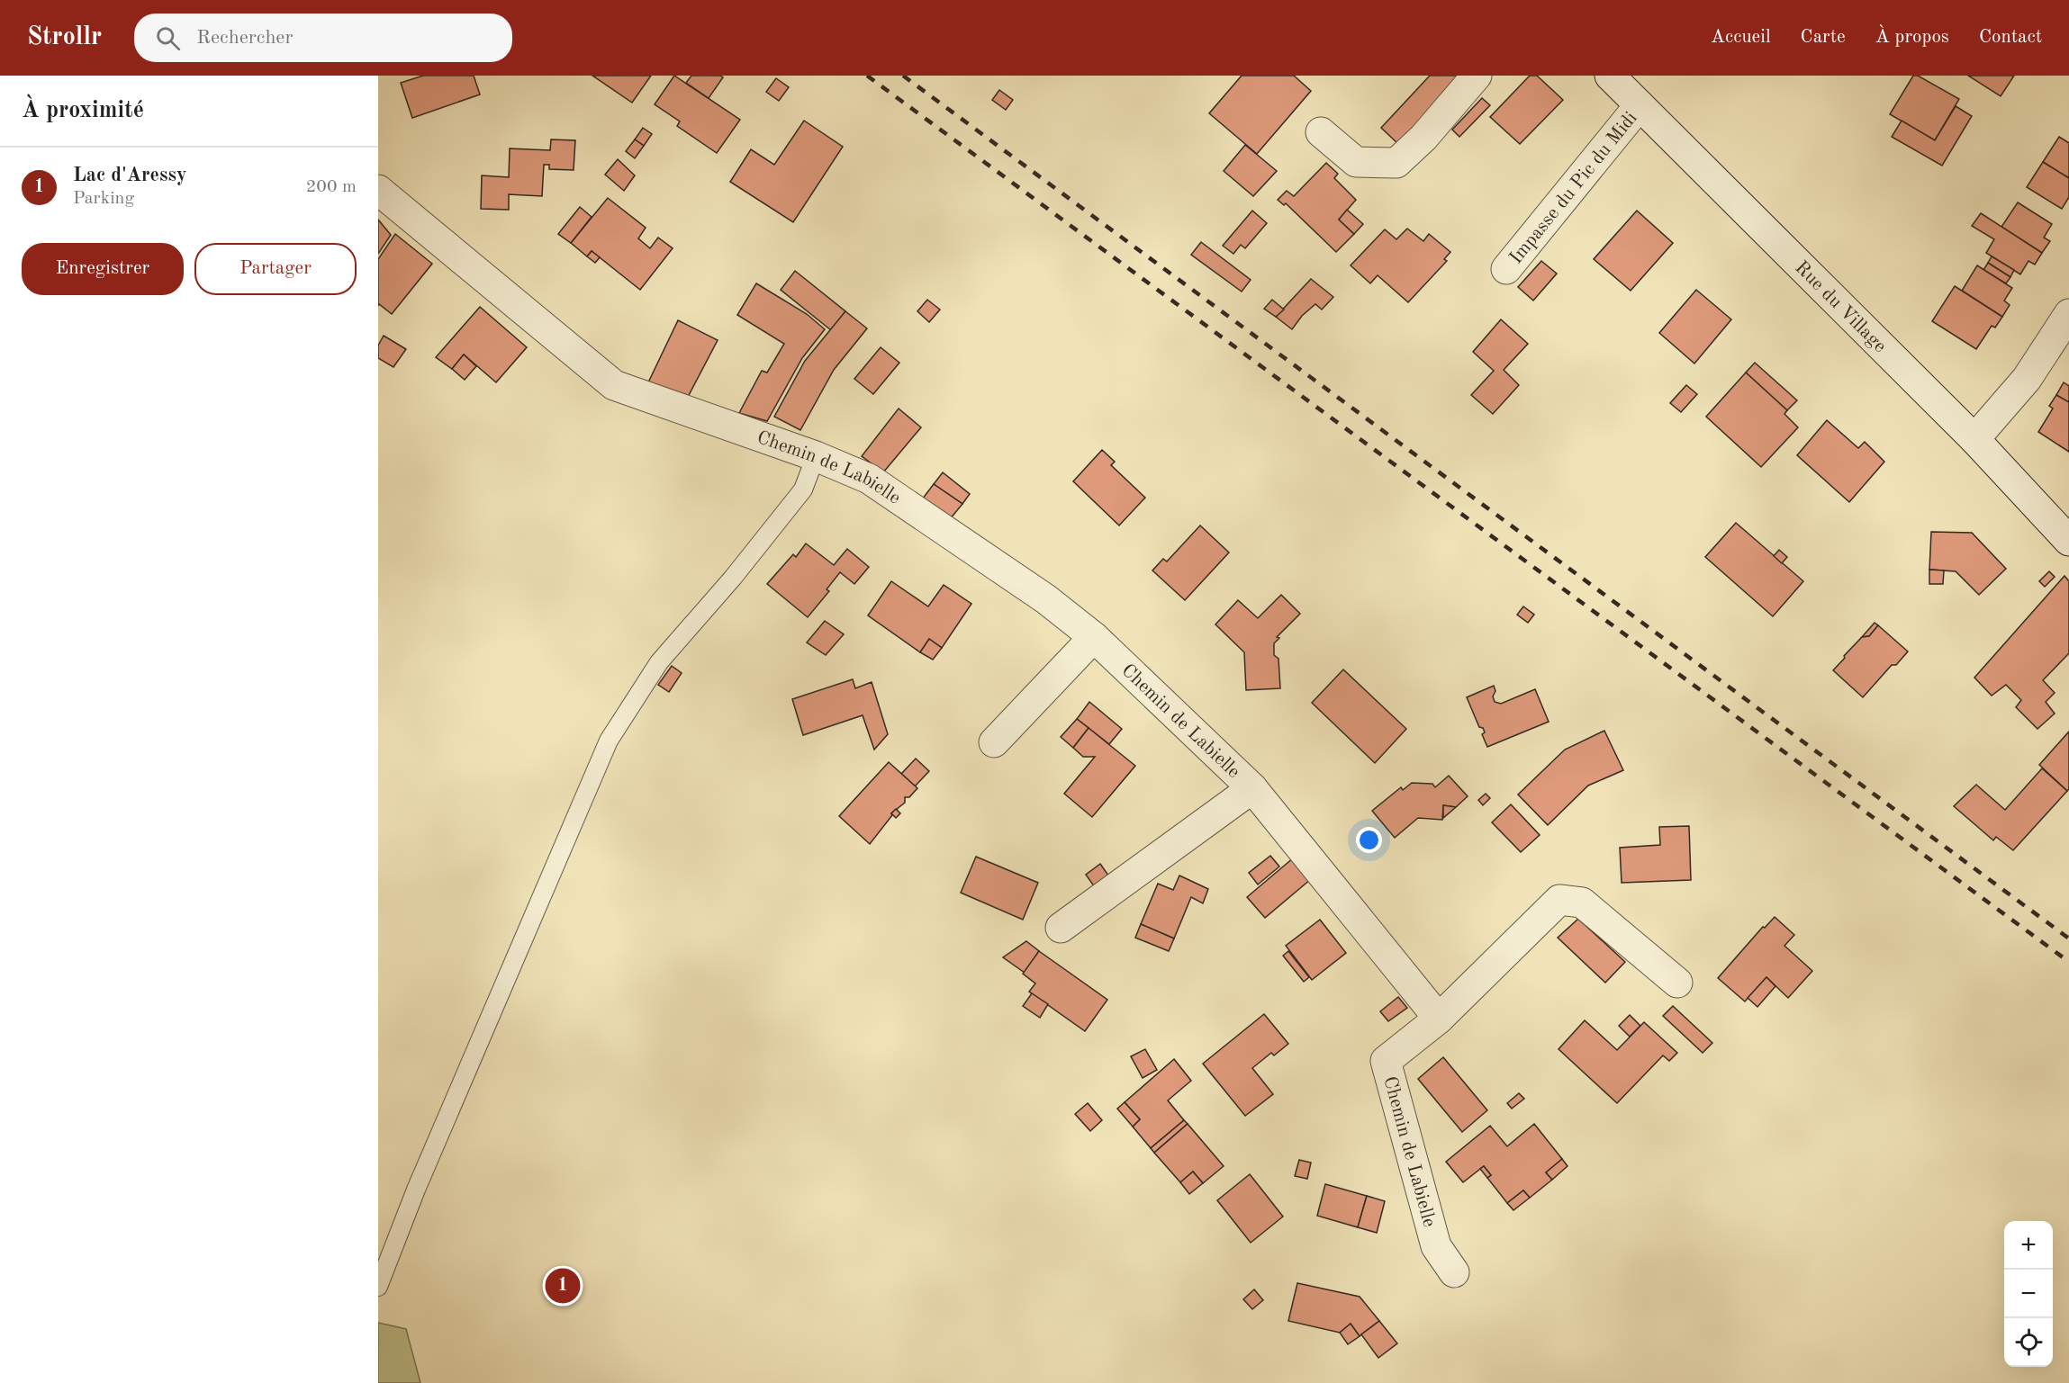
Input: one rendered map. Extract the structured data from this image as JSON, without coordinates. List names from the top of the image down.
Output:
{
  "streets": {
    "street": ["Impasse du Pic du Midi", "Rue du Village", "Chemin de Labielle"]
  },
  "crossings": [
    ["Impasse du Pic du Midi", "Rue du Village"]
  ],
  "page": {
    "header": "Strollr",
    "search": "Rechercher",
    "nav": [
      "Accueil",
      "Carte",
      "À propos",
      "Contact"
    ],
    "heading": "À proximité",
    "list": [
      {
        "mark": "1",
        "name": "Lac d'Aressy",
        "note": "Parking",
        "value": "200 m"
      }
    ],
    "buttons": ["Enregistrer", "Partager"],
    "map_buttons": ["+", "−"],
    "pins": "1"
  }
}
